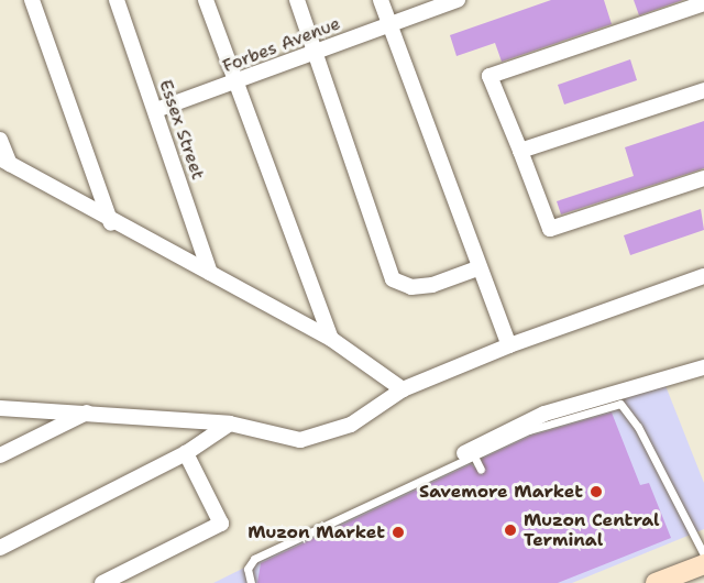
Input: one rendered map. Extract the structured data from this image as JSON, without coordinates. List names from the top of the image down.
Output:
{
  "streets": {
    "street": ["Forbes Avenue", "Essex Street"]
  },
  "crossings": [
    ["Forbes Avenue", "Essex Street"]
  ],
  "places": ["Savemore Market", "Muzon Central Terminal", "Muzon Market"]
}
